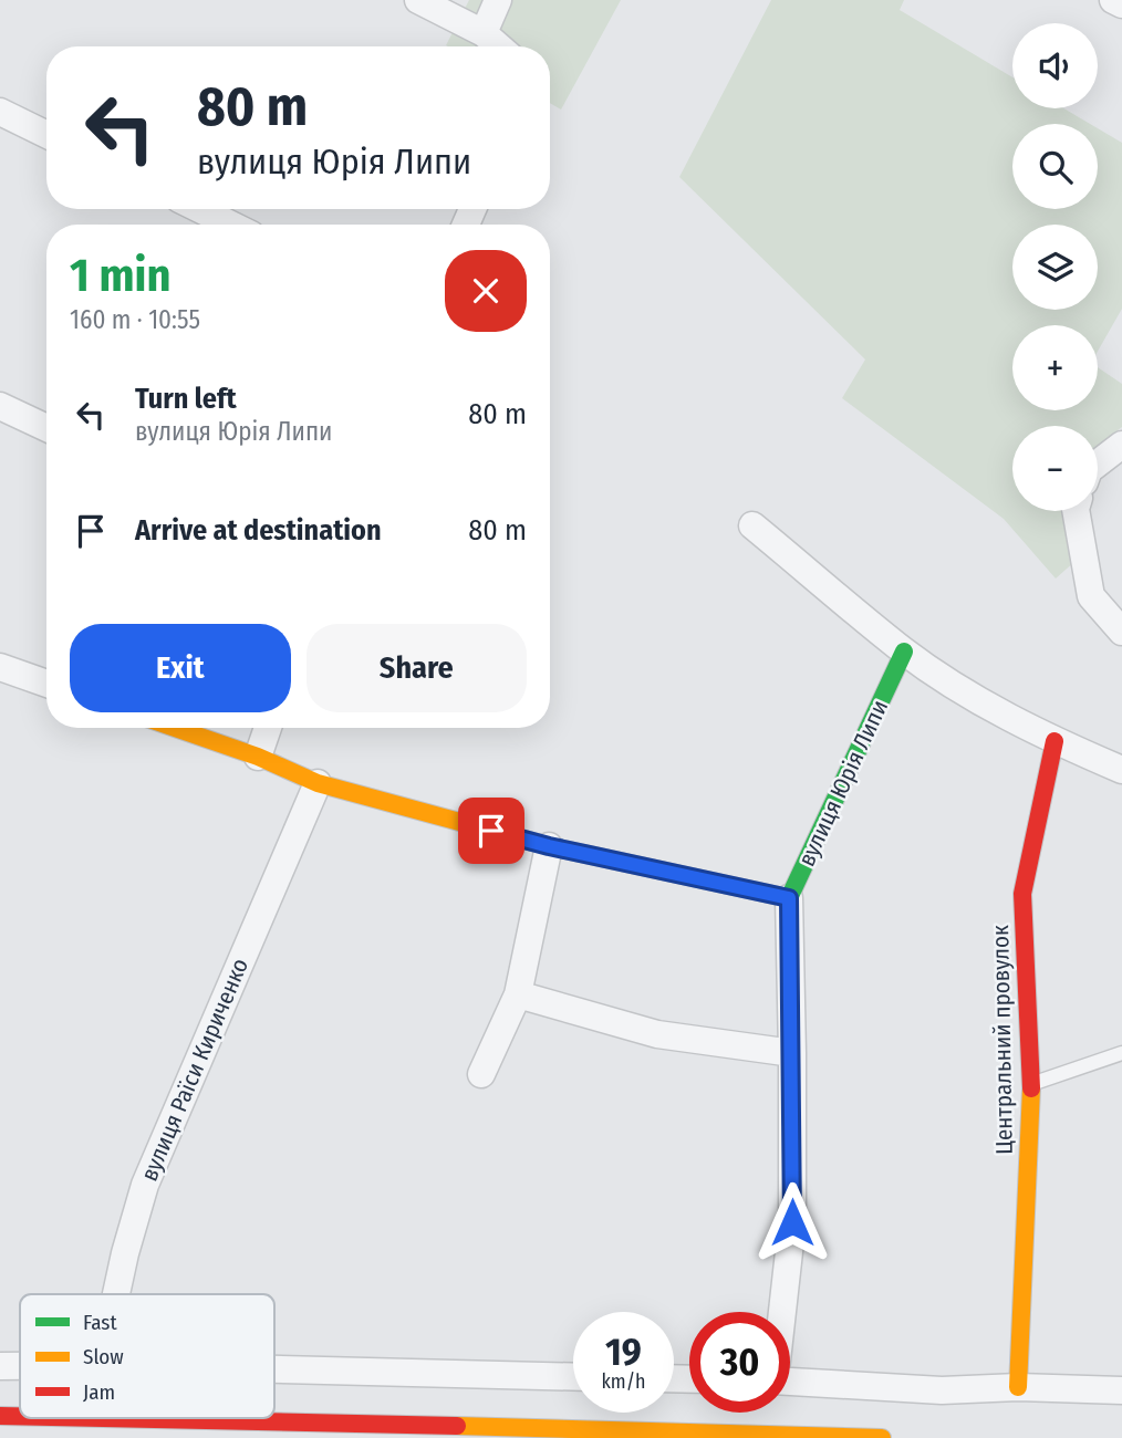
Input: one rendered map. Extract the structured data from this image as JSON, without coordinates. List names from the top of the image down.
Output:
{
  "streets": {
    "street": ["вулиця Юрія Липи", "Центральний провулок", "вулиця Раїси Кириченко"]
  },
  "legend": ["Fast", "Slow", "Jam"],
  "page": {
    "map_buttons": ["+", "−"],
    "turn": ["80 m", "вулиця Юрія Липи"],
    "heading": ["1 min", "160 m · 10:55"],
    "list": [
      {
        "name": "Turn left",
        "note": "вулиця Юрія Липи",
        "value": "80 m"
      },
      {
        "name": "Arrive at destination",
        "value": "80 m"
      }
    ],
    "buttons": ["Exit", "Share"],
    "speed": "19 km/h",
    "limit": "30"
  }
}
